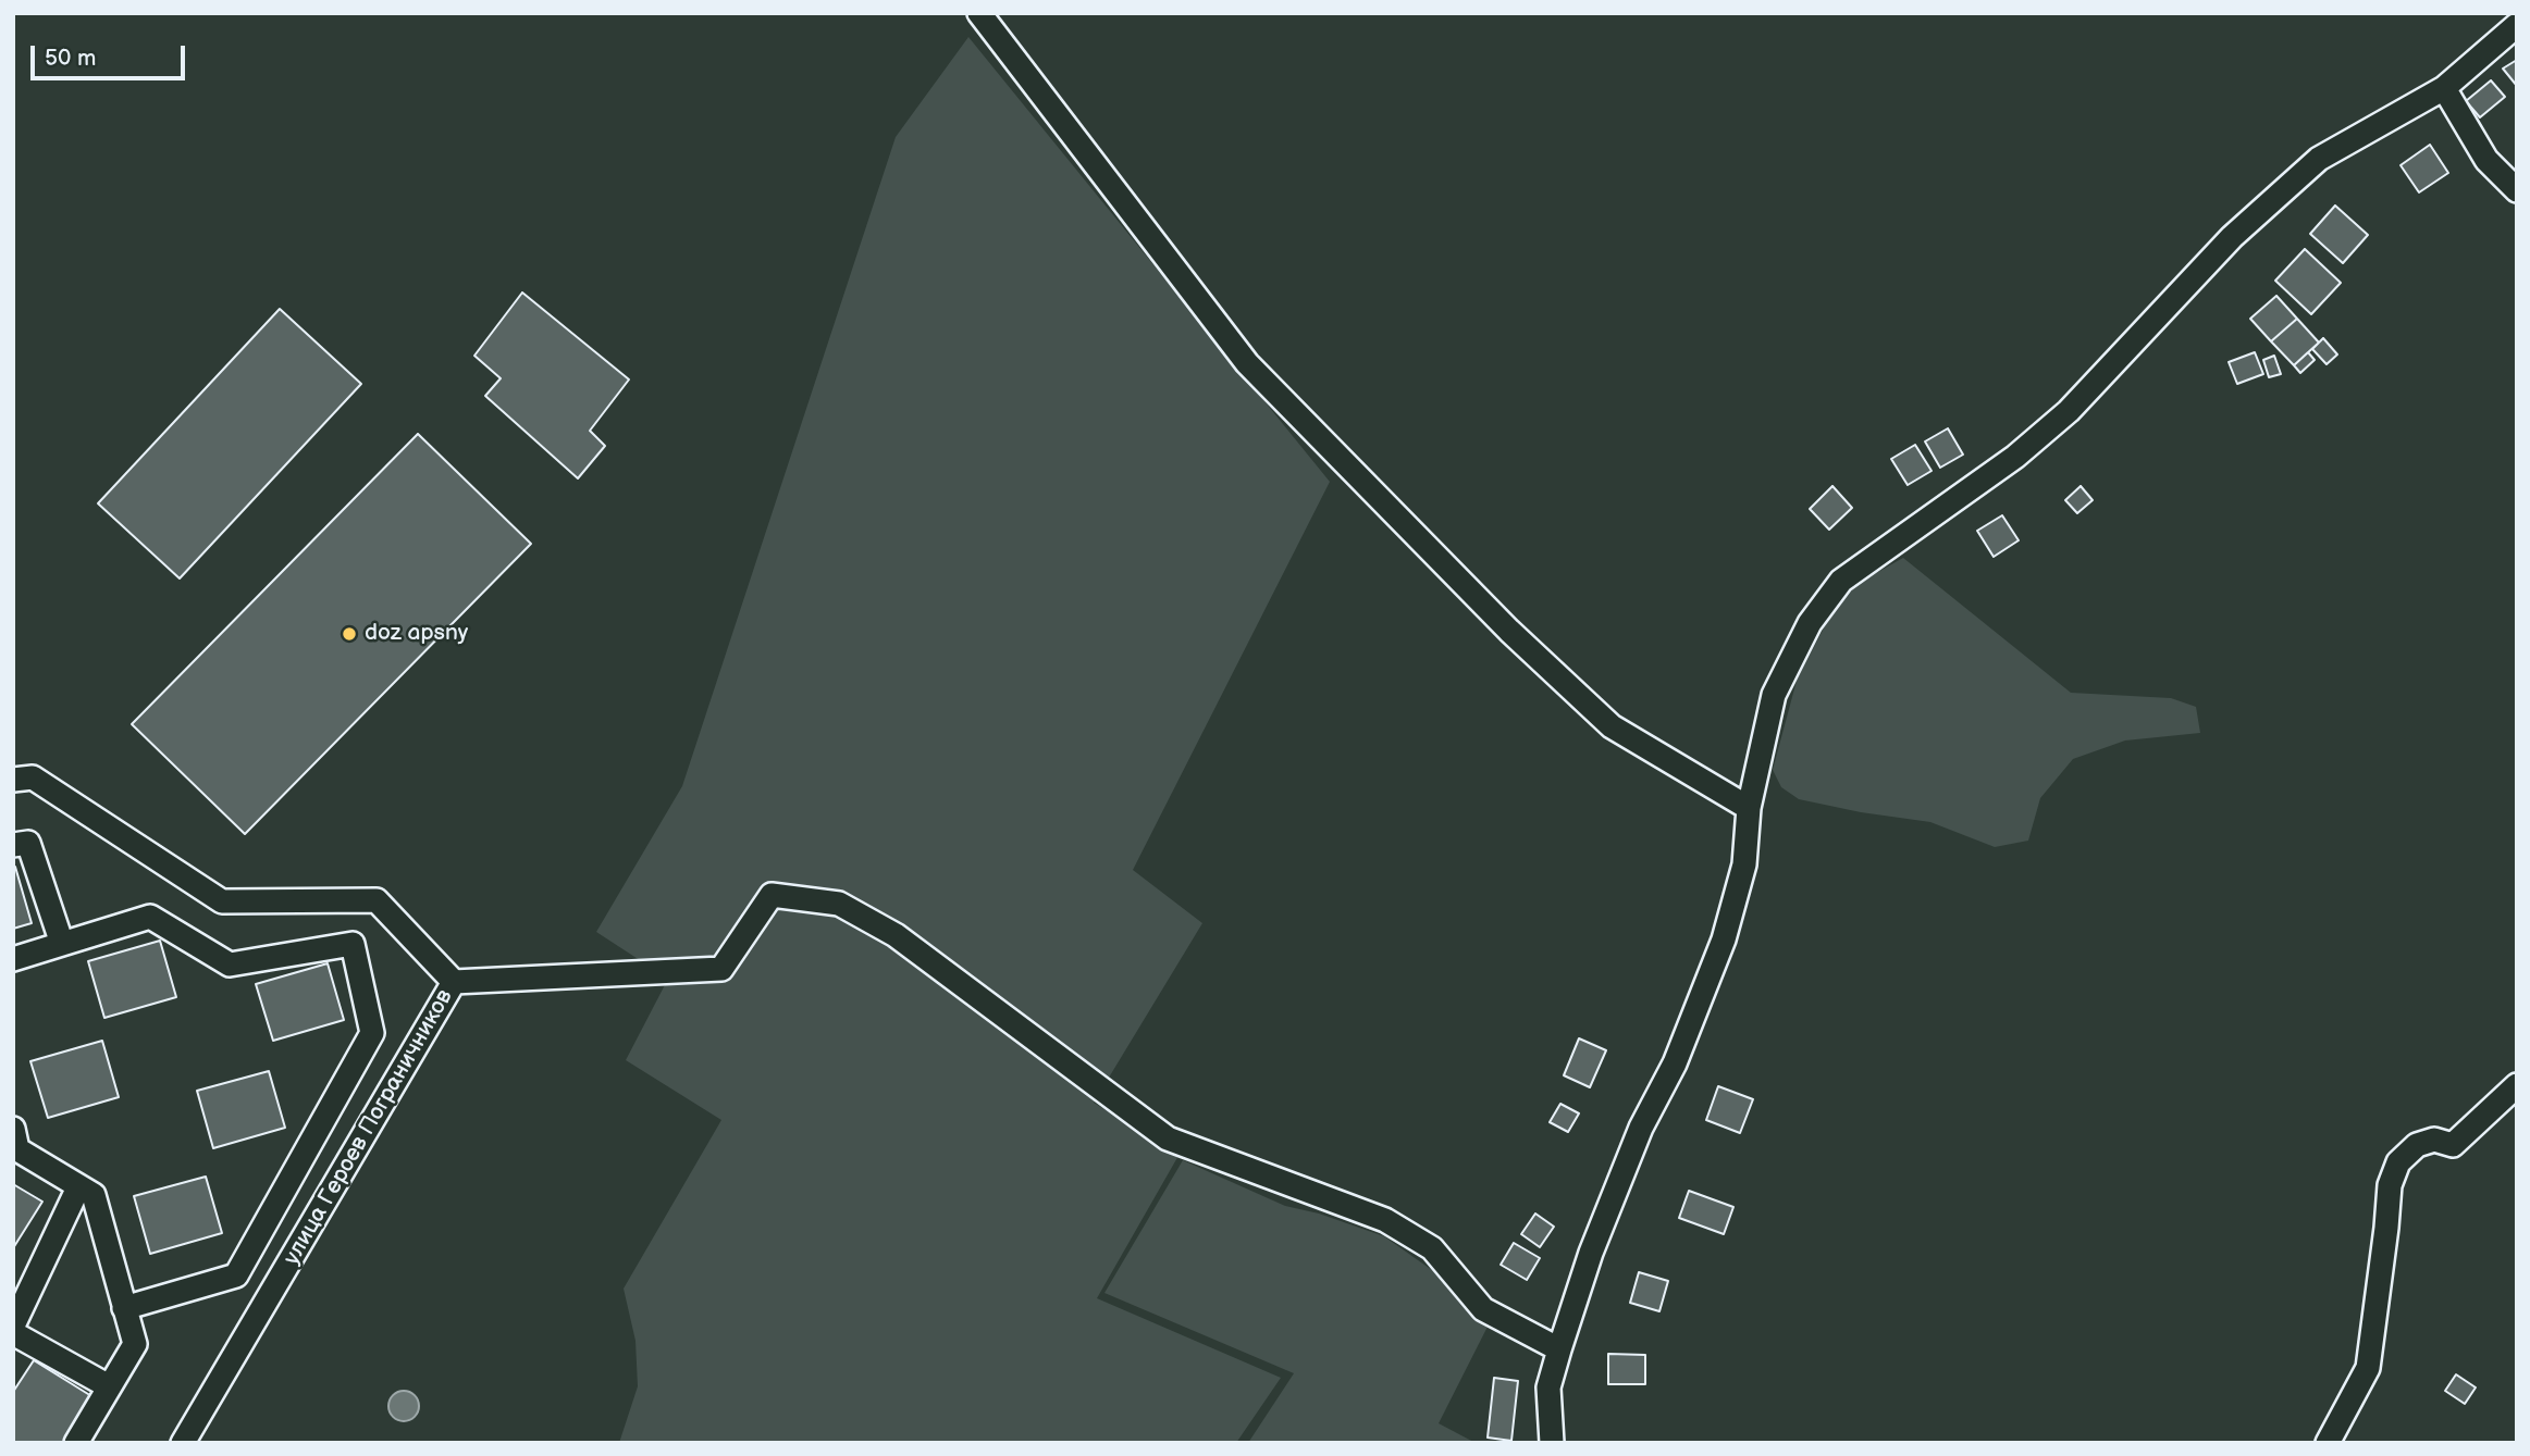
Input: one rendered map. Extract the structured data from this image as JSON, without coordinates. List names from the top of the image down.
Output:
{
  "streets": {
    "street": ["улица Героев Пограничников"]
  },
  "places": ["doz apsny"],
  "scale_bar": "50 m"
}
